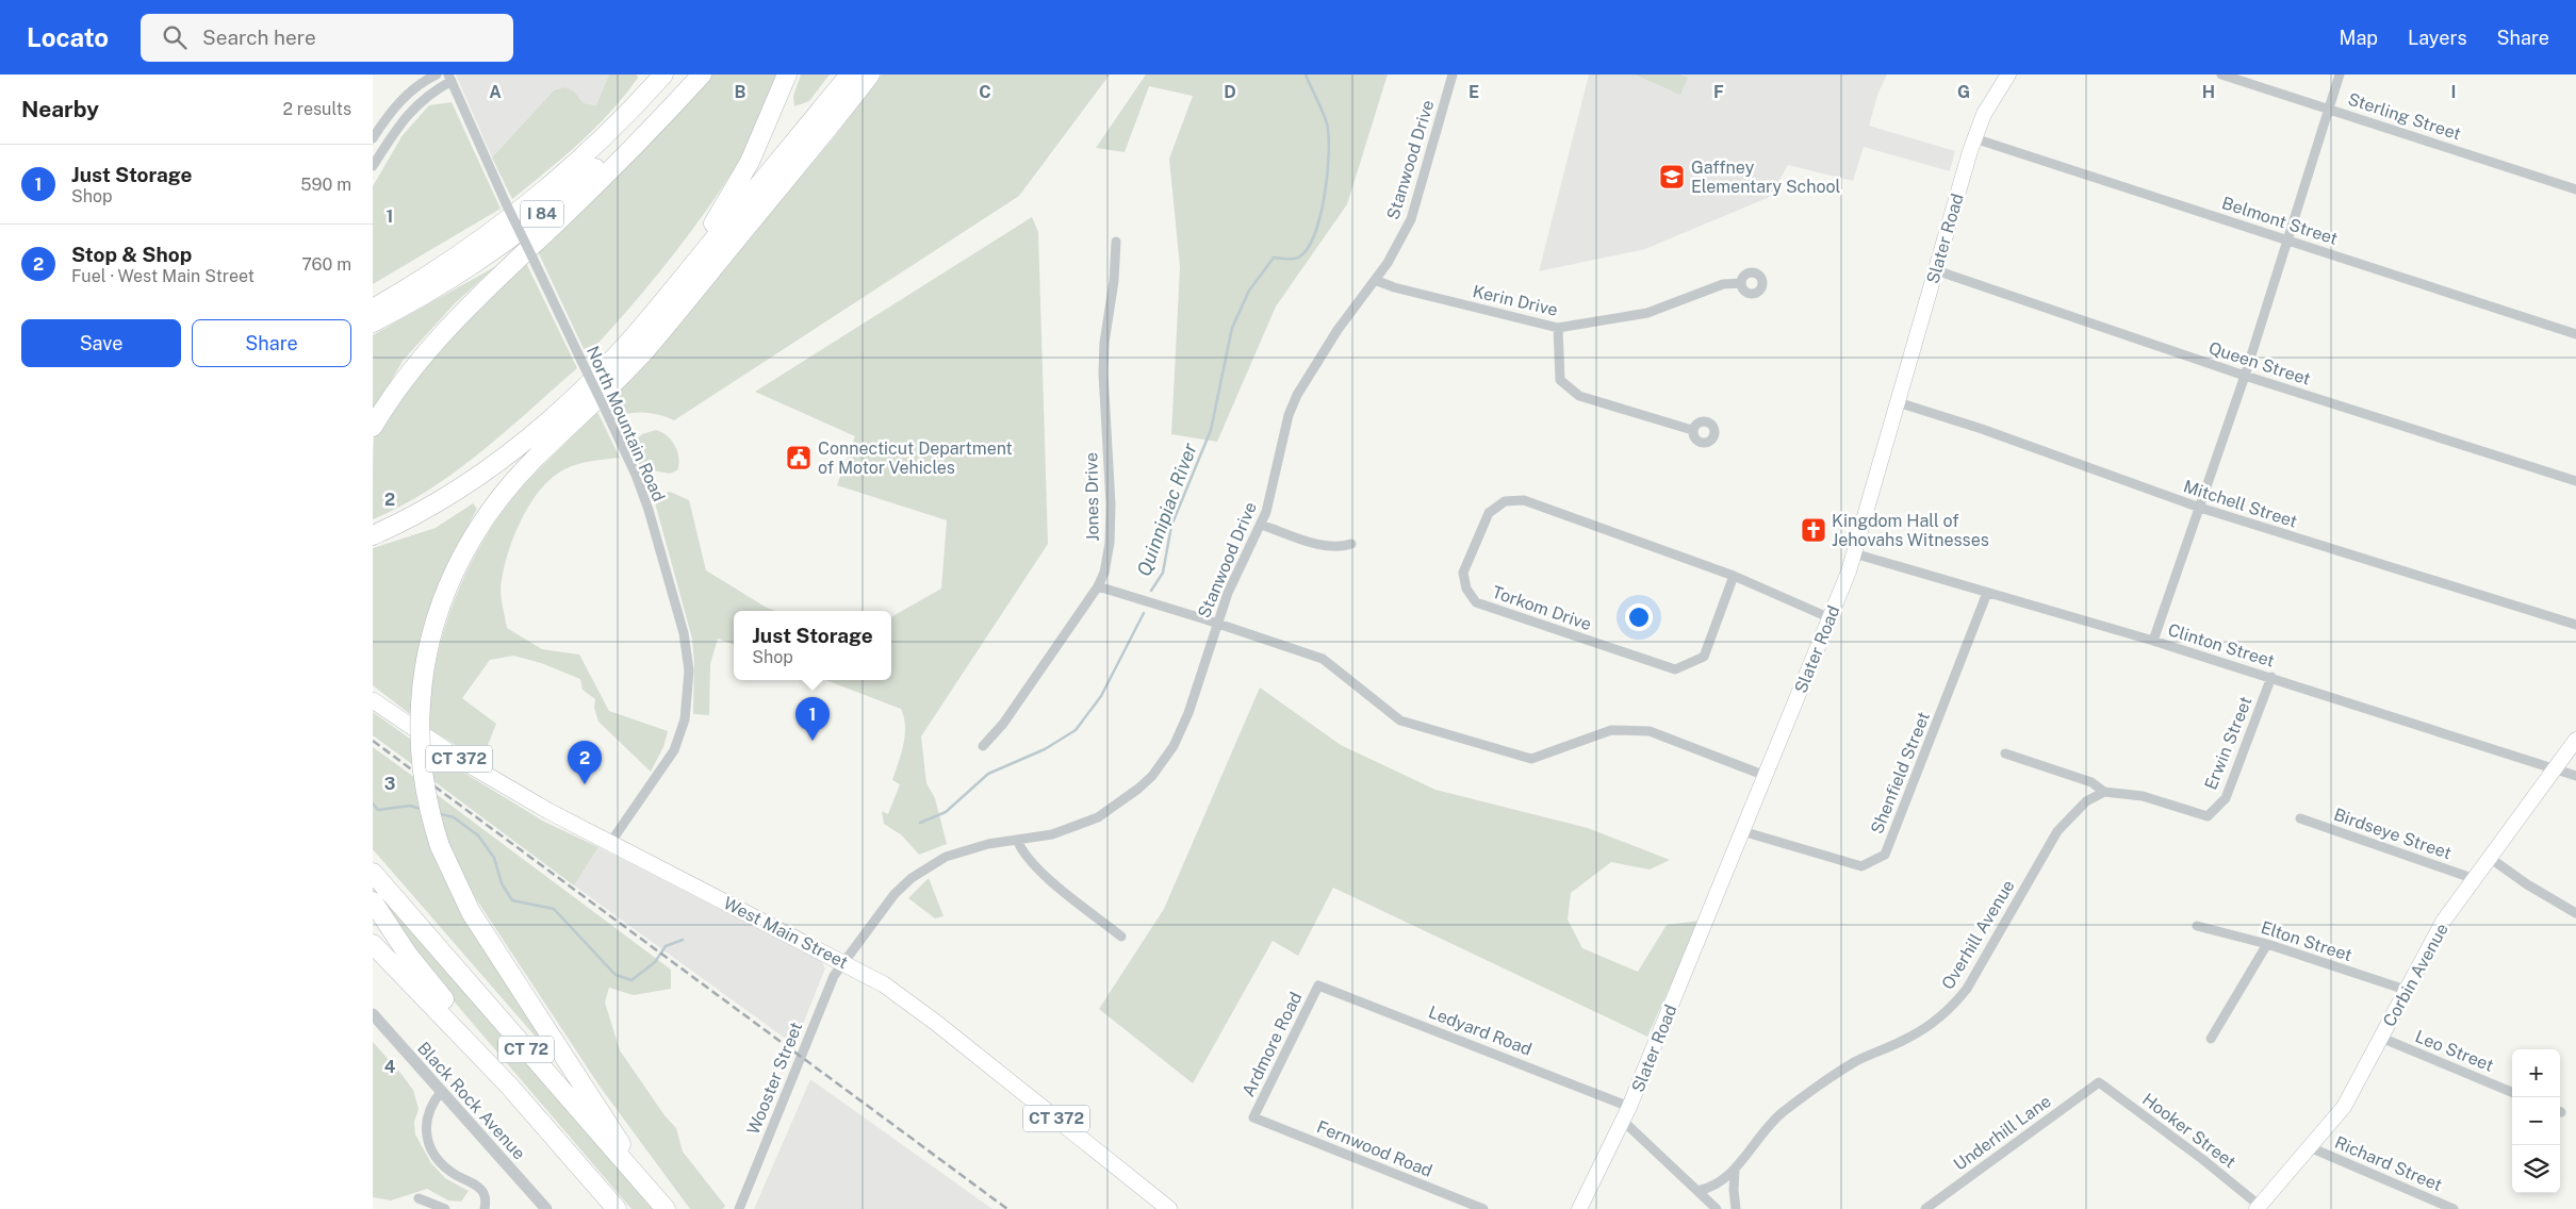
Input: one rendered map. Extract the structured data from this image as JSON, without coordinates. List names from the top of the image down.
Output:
{
  "streets": {
    "highway": ["I 84", "CT 72"],
    "main road": [
      "Slater Road",
      "CT 372",
      "West Main Street",
      "Corbin Avenue"
    ],
    "street": [
      "Sterling Street",
      "Stanwood Drive",
      "Belmont Street",
      "Kerin Drive",
      "Queen Street",
      "North Mountain Road",
      "Jones Drive",
      "Mitchell Street",
      "Torkom Drive",
      "Clinton Street",
      "Erwin Street",
      "Shenfield Street",
      "Birdseye Street",
      "Overhill Avenue",
      "Elton Street",
      "Ledyard Road",
      "Ardmore Road",
      "Leo Street",
      "Wooster Street",
      "Black Rock Avenue",
      "Hooker Street",
      "Underhill Lane",
      "Fernwood Road",
      "Richard Street"
    ]
  },
  "crossings": [
    ["Stanwood Drive", "Kerin Drive"],
    ["Stanwood Drive", "West Main Street"],
    ["Stanwood Drive", "Wooster Street"],
    ["Belmont Street", "Slater Road"],
    ["Slater Road", "Queen Street"],
    ["Slater Road", "Mitchell Street"],
    ["Slater Road", "Torkom Drive"],
    ["Slater Road", "Clinton Street"],
    ["Slater Road", "Shenfield Street"],
    ["Slater Road", "Ledyard Road"],
    ["North Mountain Road", "West Main Street"],
    ["Clinton Street", "Erwin Street"],
    ["Clinton Street", "Shenfield Street"],
    ["Clinton Street", "Corbin Avenue"],
    ["Erwin Street", "Overhill Avenue"],
    ["Birdseye Street", "Corbin Avenue"],
    ["West Main Street", "Wooster Street"],
    ["Elton Street", "Corbin Avenue"],
    ["Corbin Avenue", "Leo Street"],
    ["Corbin Avenue", "Hooker Street"],
    ["Corbin Avenue", "Richard Street"],
    ["Ledyard Road", "Ardmore Road"],
    ["Ardmore Road", "Fernwood Road"],
    ["Hooker Street", "Underhill Lane"]
  ],
  "water": ["Quinnipiac River"],
  "places": {
    "school or university": ["Gaffney Elementary School"],
    "public building": ["Connecticut Department of Motor Vehicles"],
    "church": ["Kingdom Hall of Jehovahs Witnesses"]
  },
  "page": {
    "header": "Locato",
    "search": "Search here",
    "nav": ["Map", "Layers", "Share"],
    "heading": ["Nearby", "2 results"],
    "list": [
      {
        "mark": "1",
        "name": "Just Storage",
        "note": "Shop",
        "value": "590 m"
      },
      {
        "mark": "2",
        "name": "Stop & Shop",
        "note": "Fuel · West Main Street",
        "value": "760 m"
      }
    ],
    "buttons": ["Save", "Share"],
    "popup": ["Just Storage", "Shop"],
    "pins": ["1", "2"],
    "map_buttons": ["+", "−"]
  },
  "grid": {
    "columns": [
      "A",
      "B",
      "C",
      "D",
      "E",
      "F",
      "G",
      "H",
      "I"
    ],
    "rows": [
      "1",
      "2",
      "3",
      "4"
    ]
  }
}
